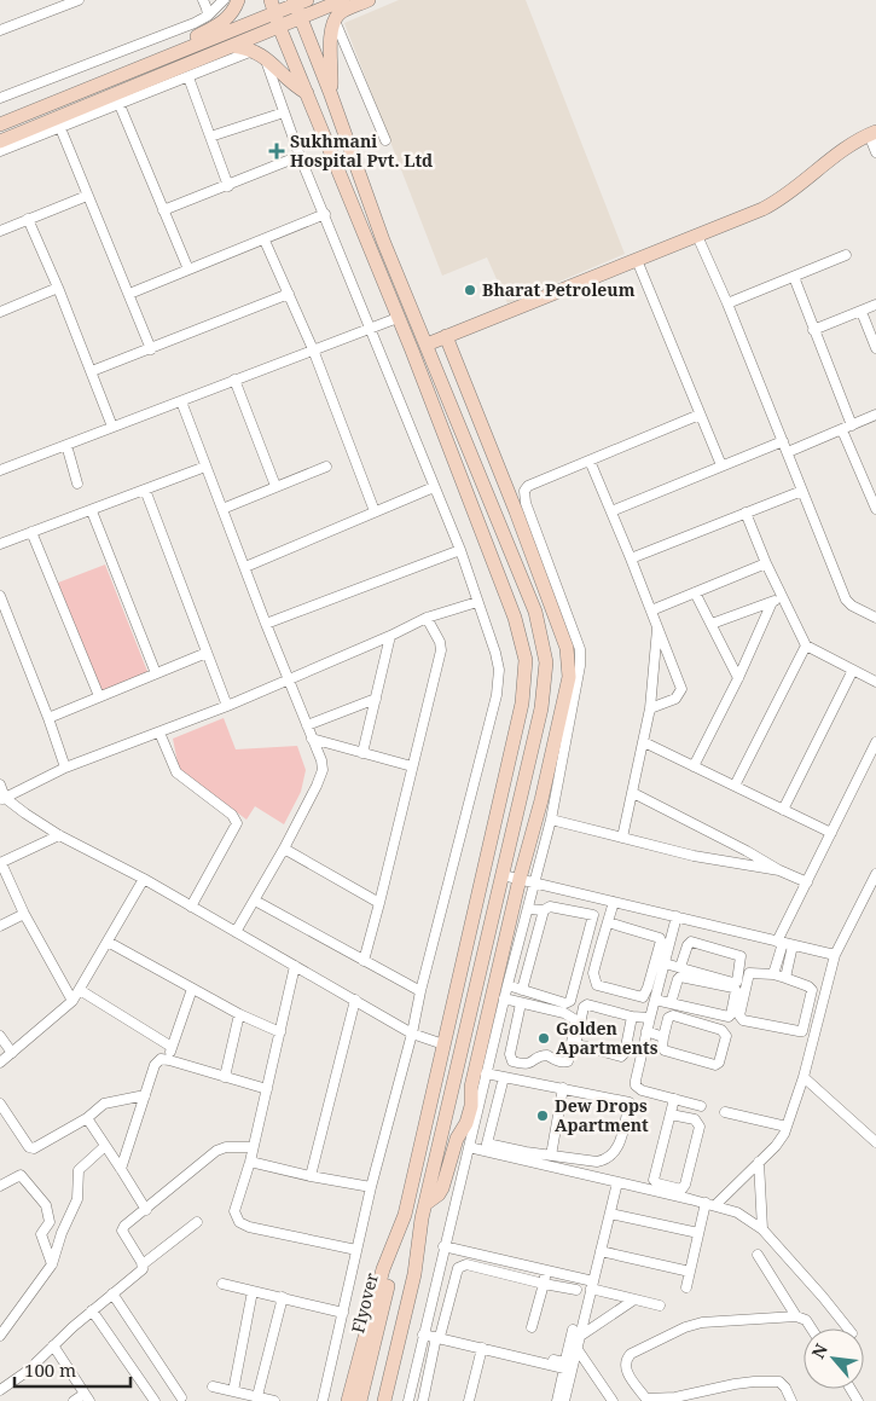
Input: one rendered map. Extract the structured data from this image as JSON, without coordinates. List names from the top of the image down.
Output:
{
  "streets": {
    "main road": ["Flyover"]
  },
  "places": {
    "health": ["Sukhmani Hospital Pvt. Ltd"],
    "other": ["Bharat Petroleum", "Golden Apartments", "Dew Drops Apartment"]
  },
  "scale_bar": "100 m",
  "north": "top left"
}
